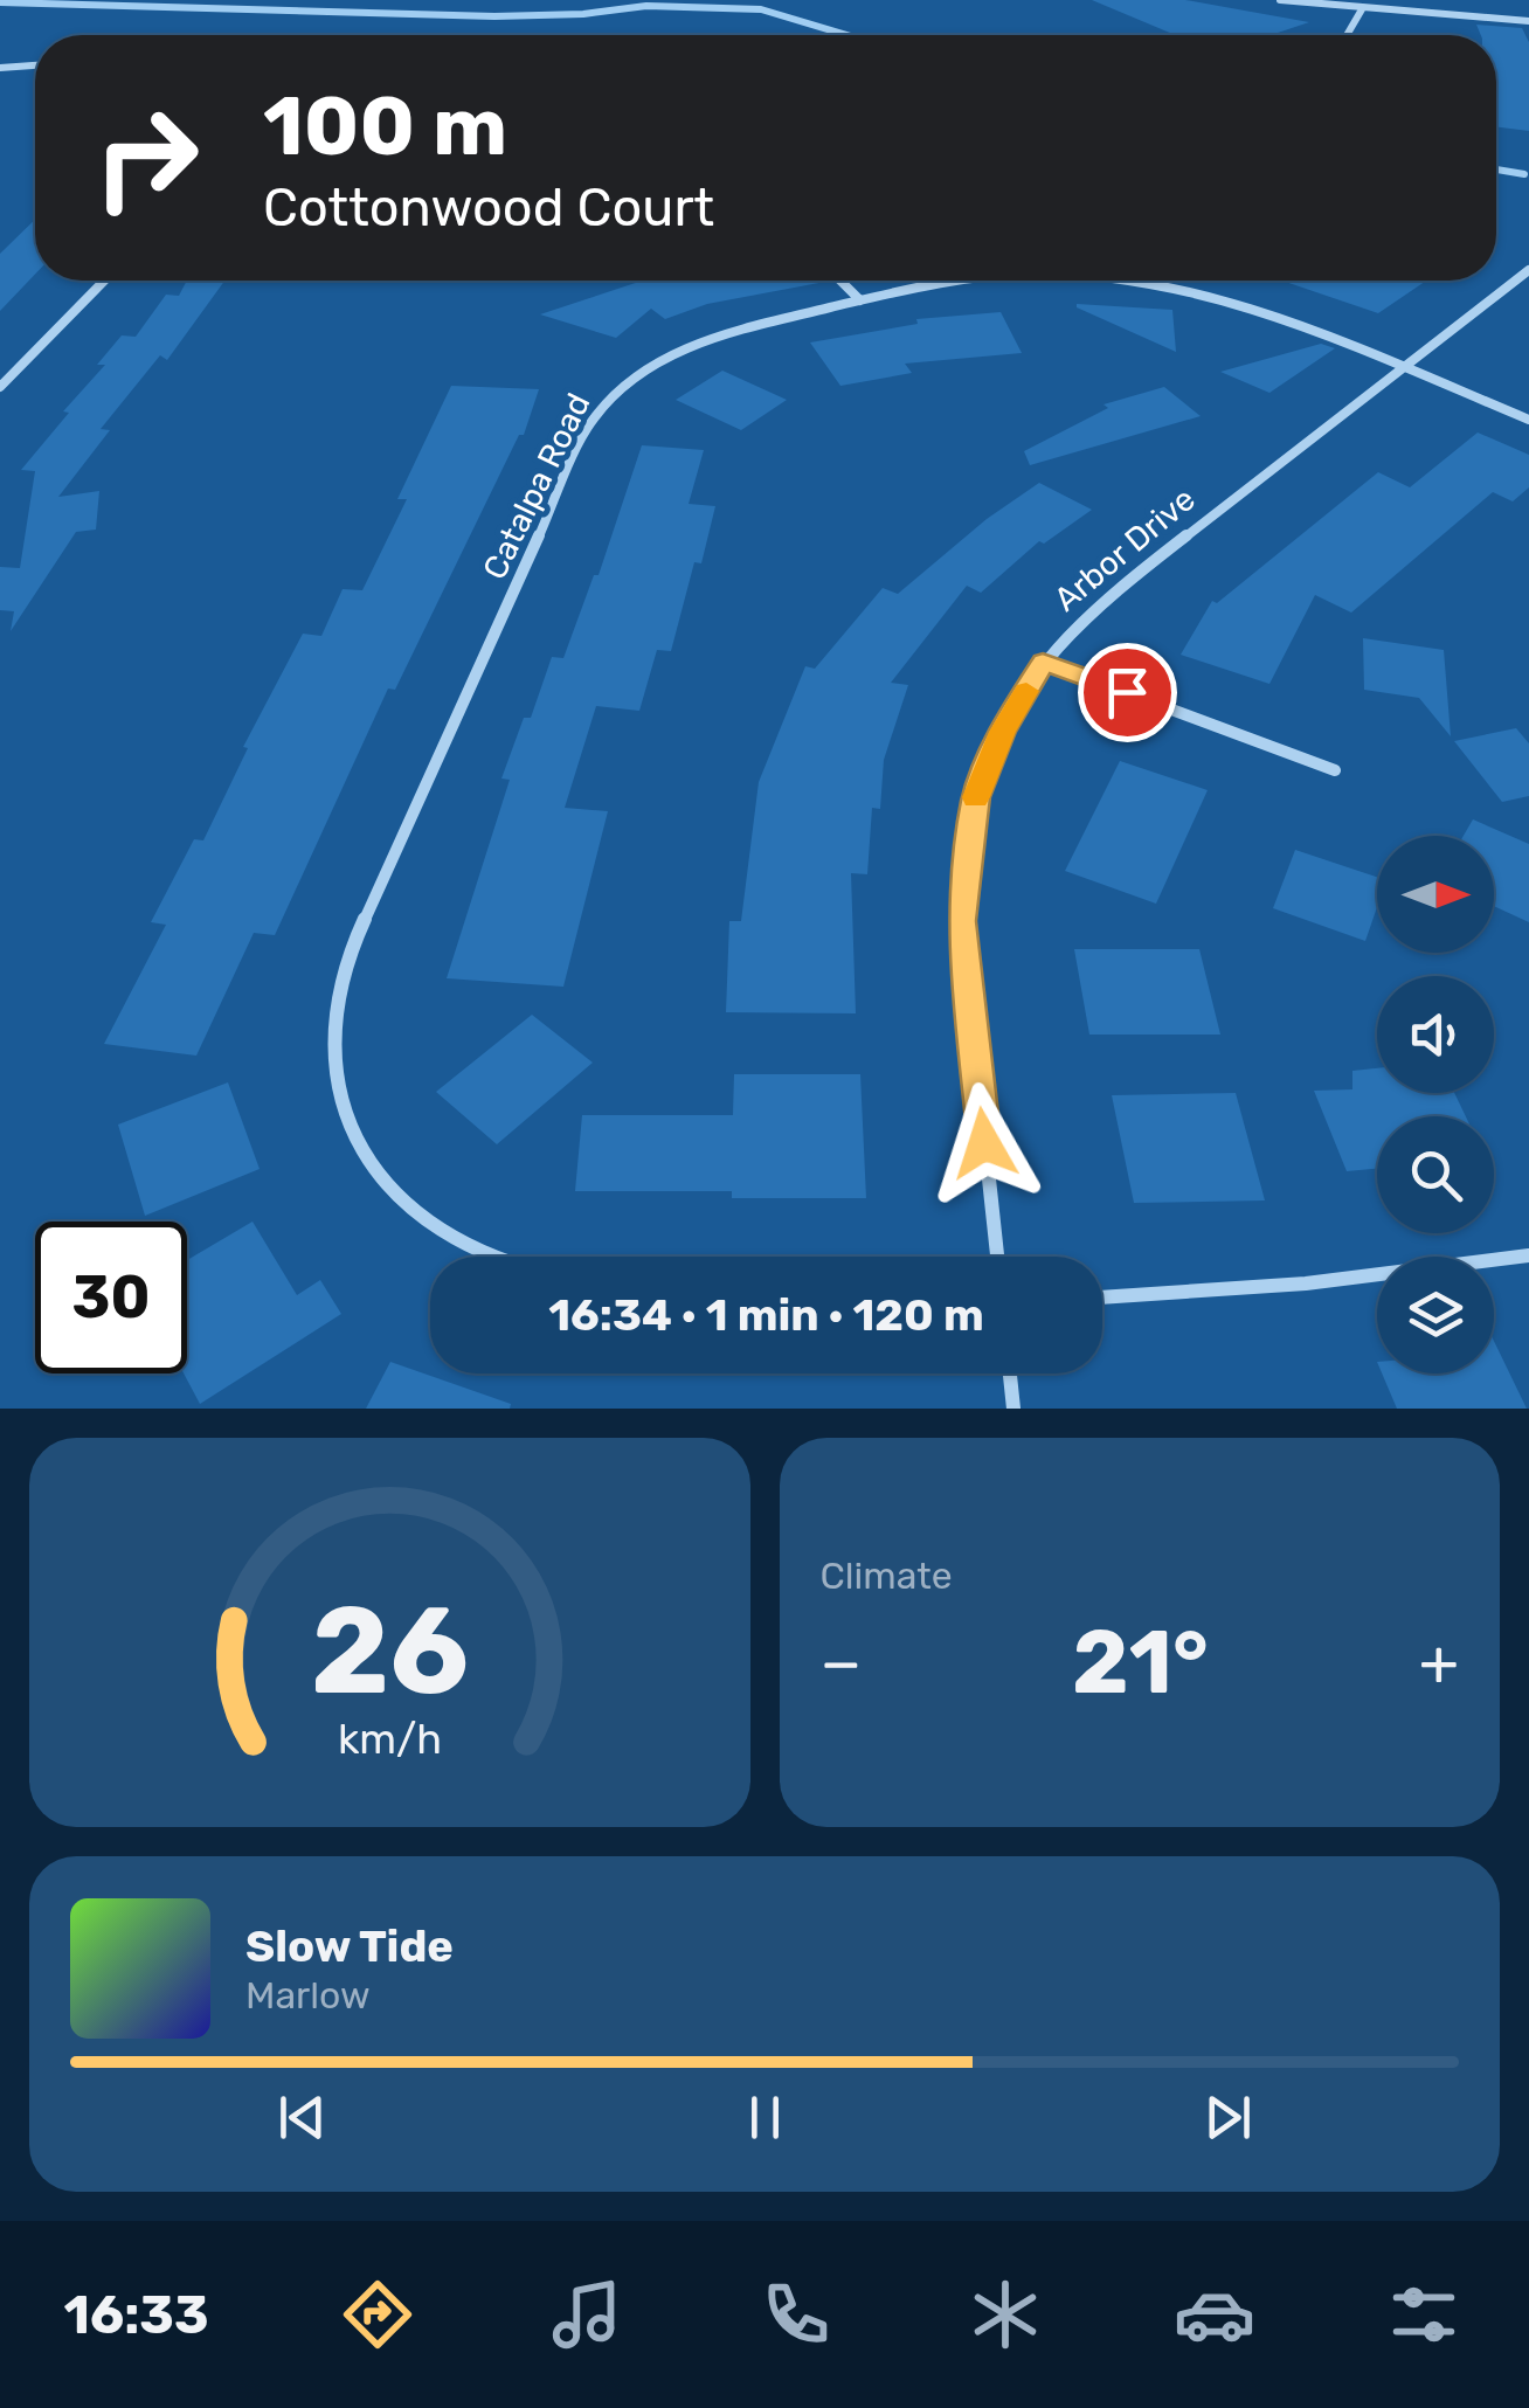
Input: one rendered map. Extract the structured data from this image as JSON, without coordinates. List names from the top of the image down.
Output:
{
  "streets": {
    "street": ["Catalpa Road", "Arbor Drive"]
  },
  "crossings": [
    ["Catalpa Road", "Arbor Drive"]
  ],
  "north": "right",
  "page": {
    "turn": ["100 m", "Cottonwood Court"],
    "limit": "30",
    "trip": "16:34 · 1 min · 120 m",
    "tile": "Climate",
    "heat": ["−", "21°", "+"],
    "song": ["Slow Tide", "Marlow"],
    "tabs": "16:33",
    "gauge": ["26", "km/h"]
  }
}
